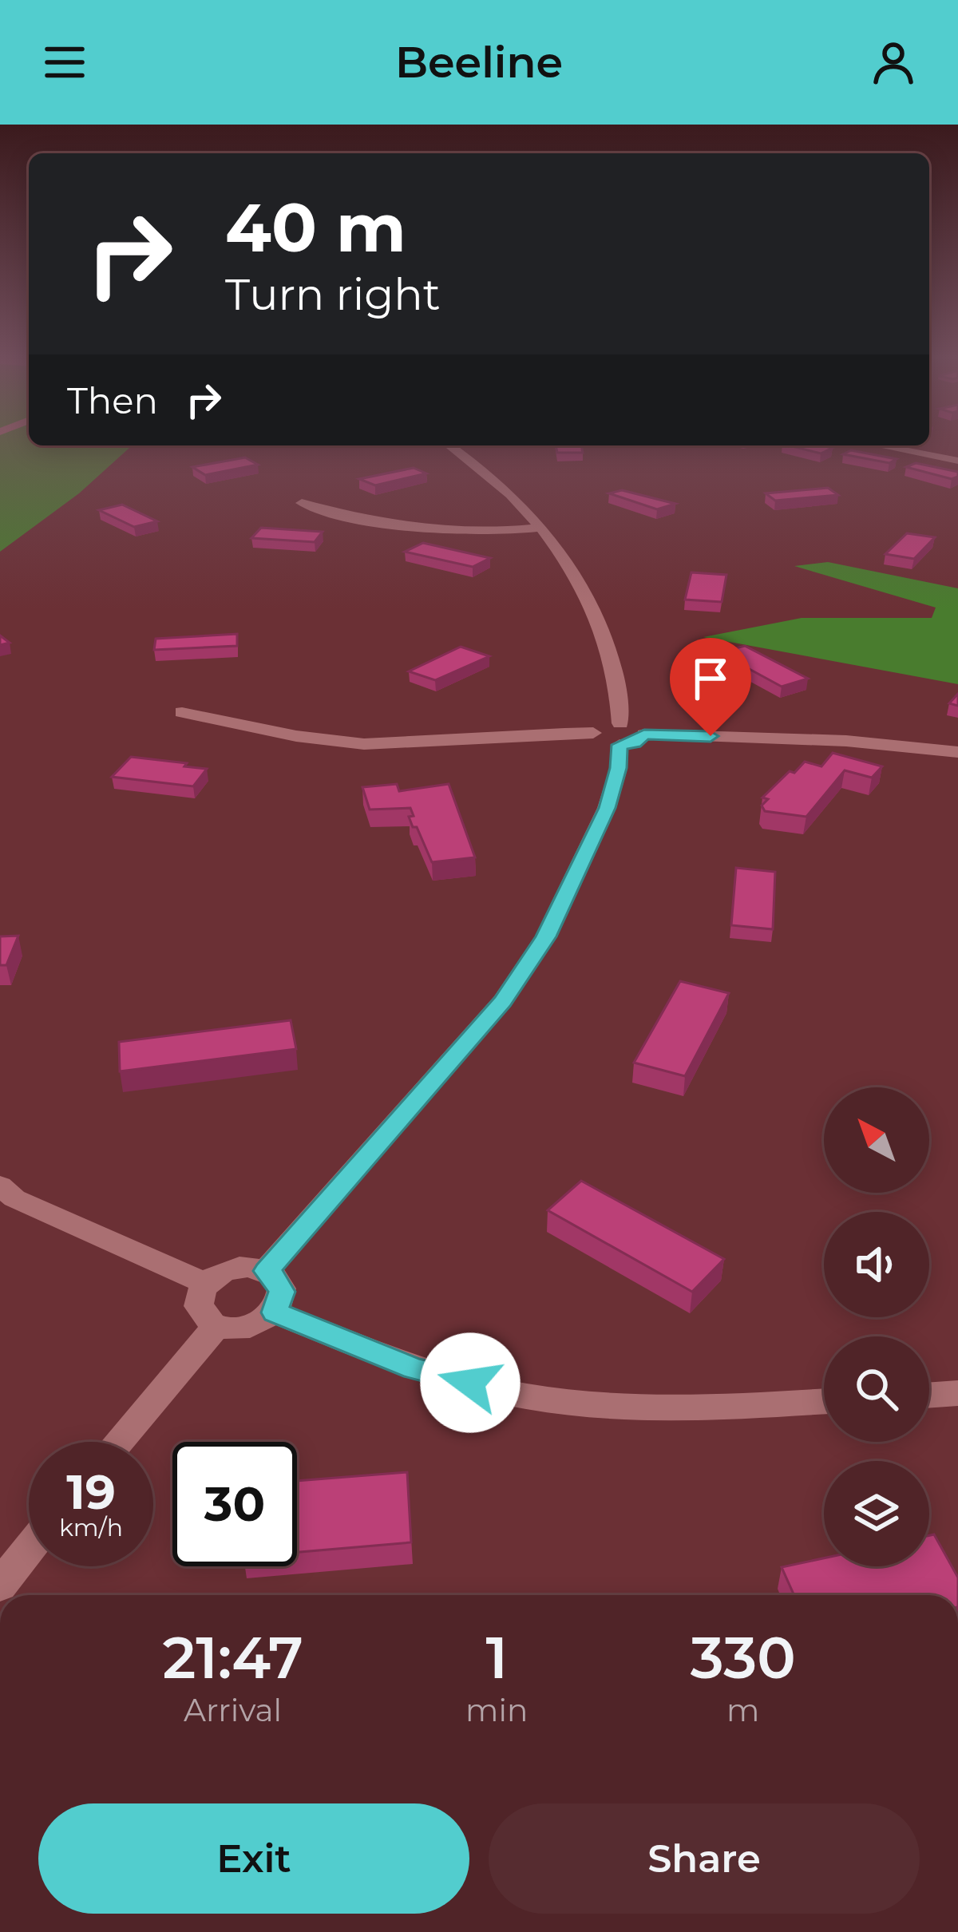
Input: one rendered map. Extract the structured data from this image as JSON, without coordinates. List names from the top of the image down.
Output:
{
  "north": "top left",
  "page": {
    "header": "Beeline",
    "turn": ["40 m", "Turn right"],
    "then": "Then",
    "speed": "19 km/h",
    "limit": "30",
    "eta": [
      "21:47",
      "Arrival",
      "1",
      "min",
      "330",
      "m"
    ],
    "buttons": ["Exit", "Share"]
  }
}
